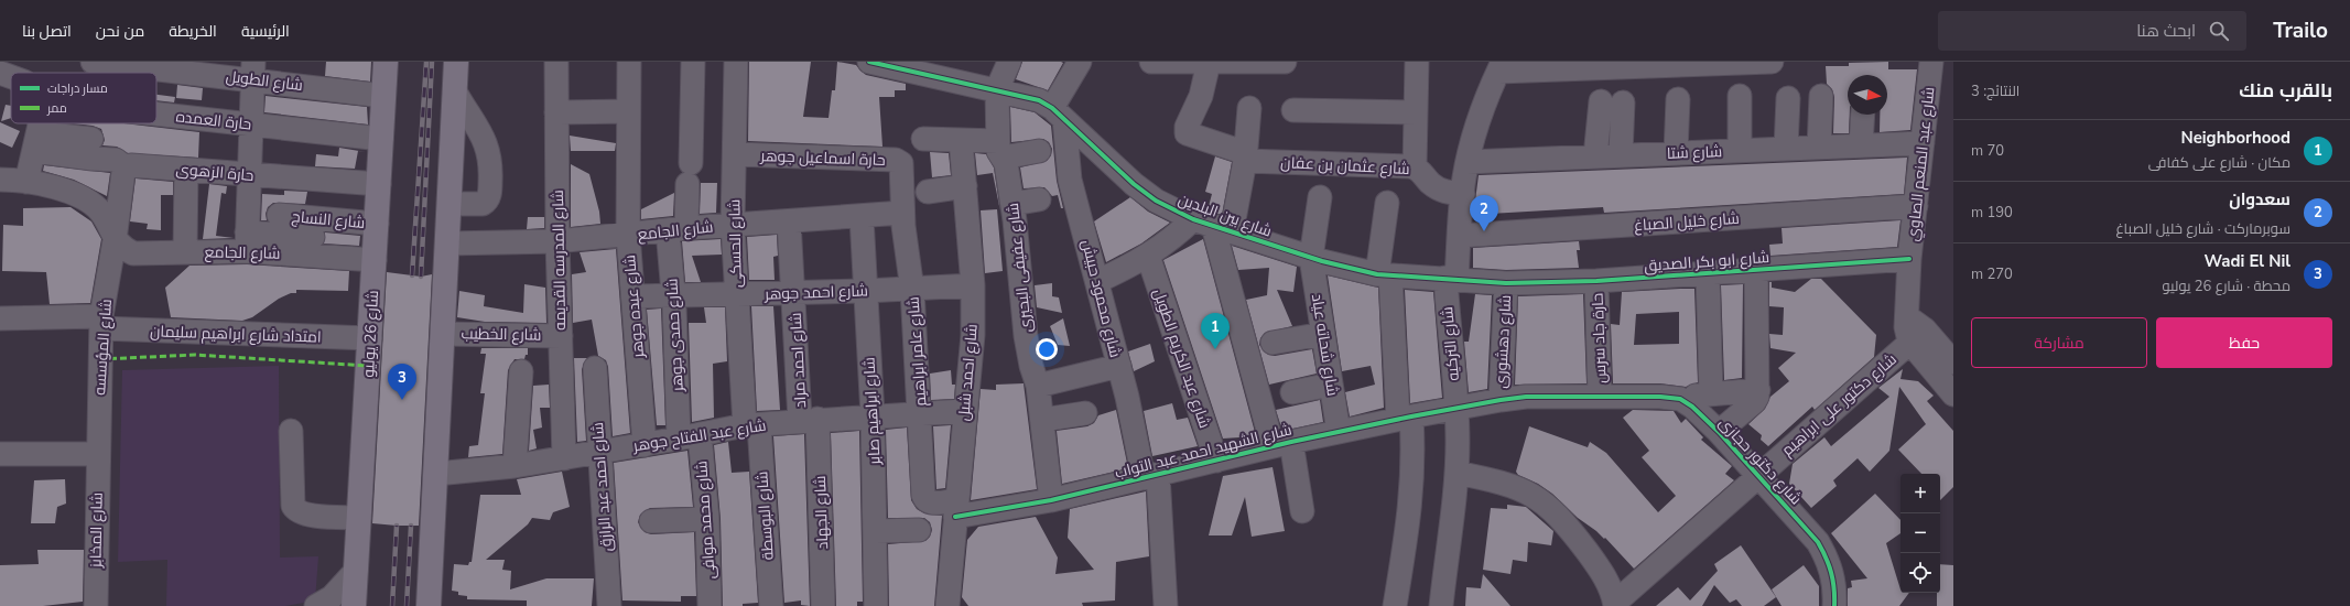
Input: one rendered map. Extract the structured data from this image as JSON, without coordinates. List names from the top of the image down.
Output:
{
  "streets": {
    "main road": ["شارع 26 يوليو"],
    "street": [
      "شارع الطويل",
      "حارة العمده",
      "شارع شتا",
      "حارة اسماعيل جوهر",
      "شارع عبد المنعم الصاوي",
      "شارع عثمان بن عفان",
      "حارة الزهوى",
      "شارع بين البلدين",
      "شارع النساج",
      "شارع خليل الصباغ",
      "شارع الجامع",
      "شارع الحسكى",
      "شارع المدرسه القديمه",
      "شارع ابو بكر الصديق",
      "شارع عفيفى البحيرى",
      "شارع احمد جوهر",
      "شارع محمود حبيش",
      "شارع عبده جوهر",
      "امتداد شارع ابراهيم سليمان",
      "شارع الخطيب",
      "شارع حمدى جوهر",
      "حارة جاد سرس",
      "شارع دهشورى",
      "شارع التركيه",
      "شارع شحاته عياد",
      "شارع المؤسسه",
      "شارع عامر ابراهيم",
      "شارع عبد الكريم الطويل",
      "شارع احمد مراد",
      "شارع احمد شبل",
      "شارع دكتور على ابراهيم",
      "شارع ابراهيم صابر",
      "شارع عبد الفتاح جوهر",
      "شارع الشهيد احمد عبد التواب",
      "شارع دكتور حجازى",
      "شارع احمد عبد الرازق",
      "شارع الجهاد",
      "شارع البوسطة",
      "شارع محمد موافى",
      "شارع المخابز"
    ]
  },
  "crossings": [
    ["شارع الطويل", "شارع 26 يوليو"],
    ["حارة العمده", "شارع 26 يوليو"],
    ["شارع شتا", "شارع عبد المنعم الصاوي"],
    ["شارع شتا", "شارع التركيه"],
    ["حارة اسماعيل جوهر", "شارع الحسكى"],
    ["حارة اسماعيل جوهر", "شارع عامر ابراهيم"],
    ["شارع عبد المنعم الصاوي", "شارع خليل الصباغ"],
    ["شارع عبد المنعم الصاوي", "شارع ابو بكر الصديق"],
    ["شارع عبد المنعم الصاوي", "شارع دكتور على ابراهيم"],
    ["شارع عثمان بن عفان", "شارع التركيه"],
    ["حارة الزهوى", "شارع 26 يوليو"],
    ["شارع بين البلدين", "شارع ابو بكر الصديق"],
    ["شارع بين البلدين", "شارع عفيفى البحيرى"],
    ["شارع بين البلدين", "شارع محمود حبيش"],
    ["شارع بين البلدين", "شارع دهشورى"],
    ["شارع بين البلدين", "شارع التركيه"],
    ["شارع بين البلدين", "شارع شحاته عياد"],
    ["شارع النساج", "شارع 26 يوليو"],
    ["شارع خليل الصباغ", "شارع التركيه"],
    ["شارع الجامع", "شارع الحسكى"],
    ["شارع الجامع", "شارع المدرسه القديمه"],
    ["شارع الجامع", "شارع عبده جوهر"],
    ["شارع الجامع", "شارع 26 يوليو"],
    ["شارع الجامع", "شارع حمدى جوهر"],
    ["شارع الجامع", "شارع المؤسسه"],
    ["شارع الجامع", "شارع عامر ابراهيم"],
    ["شارع الجامع", "شارع احمد مراد"],
    ["شارع الجامع", "شارع ابراهيم صابر"],
    ["شارع الحسكى", "شارع احمد جوهر"],
    ["شارع الحسكى", "شارع عبد الفتاح جوهر"],
    ["شارع الحسكى", "شارع البوسطة"],
    ["شارع المدرسه القديمه", "شارع الخطيب"],
    ["شارع المدرسه القديمه", "شارع عبد الفتاح جوهر"],
    ["شارع ابو بكر الصديق", "حارة جاد سرس"],
    ["شارع ابو بكر الصديق", "شارع دهشورى"],
    ["شارع عفيفى البحيرى", "شارع الشهيد احمد عبد التواب"],
    ["شارع احمد جوهر", "شارع عبده جوهر"],
    ["شارع احمد جوهر", "شارع حمدى جوهر"],
    ["شارع احمد جوهر", "شارع عامر ابراهيم"],
    ["شارع احمد جوهر", "شارع احمد مراد"],
    ["شارع احمد جوهر", "شارع احمد شبل"],
    ["شارع احمد جوهر", "شارع ابراهيم صابر"],
    ["شارع محمود حبيش", "شارع الشهيد احمد عبد التواب"],
    ["شارع عبده جوهر", "شارع عبد الفتاح جوهر"],
    ["امتداد شارع ابراهيم سليمان", "شارع 26 يوليو"],
    ["امتداد شارع ابراهيم سليمان", "شارع المؤسسه"],
    ["شارع حمدى جوهر", "شارع عبد الفتاح جوهر"],
    ["شارع حمدى جوهر", "شارع محمد موافى"],
    ["شارع التركيه", "شارع الشهيد احمد عبد التواب"],
    ["شارع شحاته عياد", "شارع الشهيد احمد عبد التواب"],
    ["شارع المؤسسه", "شارع المخابز"],
    ["شارع عامر ابراهيم", "شارع احمد شبل"],
    ["شارع عامر ابراهيم", "شارع عبد الفتاح جوهر"],
    ["شارع عامر ابراهيم", "شارع الشهيد احمد عبد التواب"],
    ["شارع عبد الكريم الطويل", "شارع الشهيد احمد عبد التواب"],
    ["شارع احمد مراد", "شارع عبد الفتاح جوهر"],
    ["شارع احمد مراد", "شارع الجهاد"],
    ["شارع احمد شبل", "شارع عبد الفتاح جوهر"],
    ["شارع احمد شبل", "شارع الشهيد احمد عبد التواب"],
    ["شارع دكتور على ابراهيم", "شارع دكتور حجازى"],
    ["شارع ابراهيم صابر", "شارع عبد الفتاح جوهر"],
    ["شارع عبد الفتاح جوهر", "شارع احمد عبد الرازق"],
    ["شارع عبد الفتاح جوهر", "شارع الجهاد"],
    ["شارع عبد الفتاح جوهر", "شارع البوسطة"],
    ["شارع عبد الفتاح جوهر", "شارع محمد موافى"]
  ],
  "legend": ["مسار دراجات", "ممر"],
  "north": "right",
  "page": {
    "header": "Trailo",
    "search": "ابحث هنا",
    "nav": [
      "الرئيسية",
      "الخريطة",
      "من نحن",
      "اتصل بنا"
    ],
    "heading": ["بالقرب منك", "النتائج: 3"],
    "list": [
      {
        "mark": "1",
        "name": "Neighborhood",
        "note": "مكان · شارع على كفافى",
        "value": "70 m"
      },
      {
        "mark": "2",
        "name": "سعدوان",
        "note": "سوبرماركت · شارع خليل الصباغ",
        "value": "190 m"
      },
      {
        "mark": "3",
        "name": "Wadi El Nil",
        "note": "محطة · شارع 26 يوليو",
        "value": "270 m"
      }
    ],
    "pins": ["2", "1", "3"],
    "buttons": ["حفظ", "مشاركة"],
    "map_buttons": ["+", "−"]
  }
}
